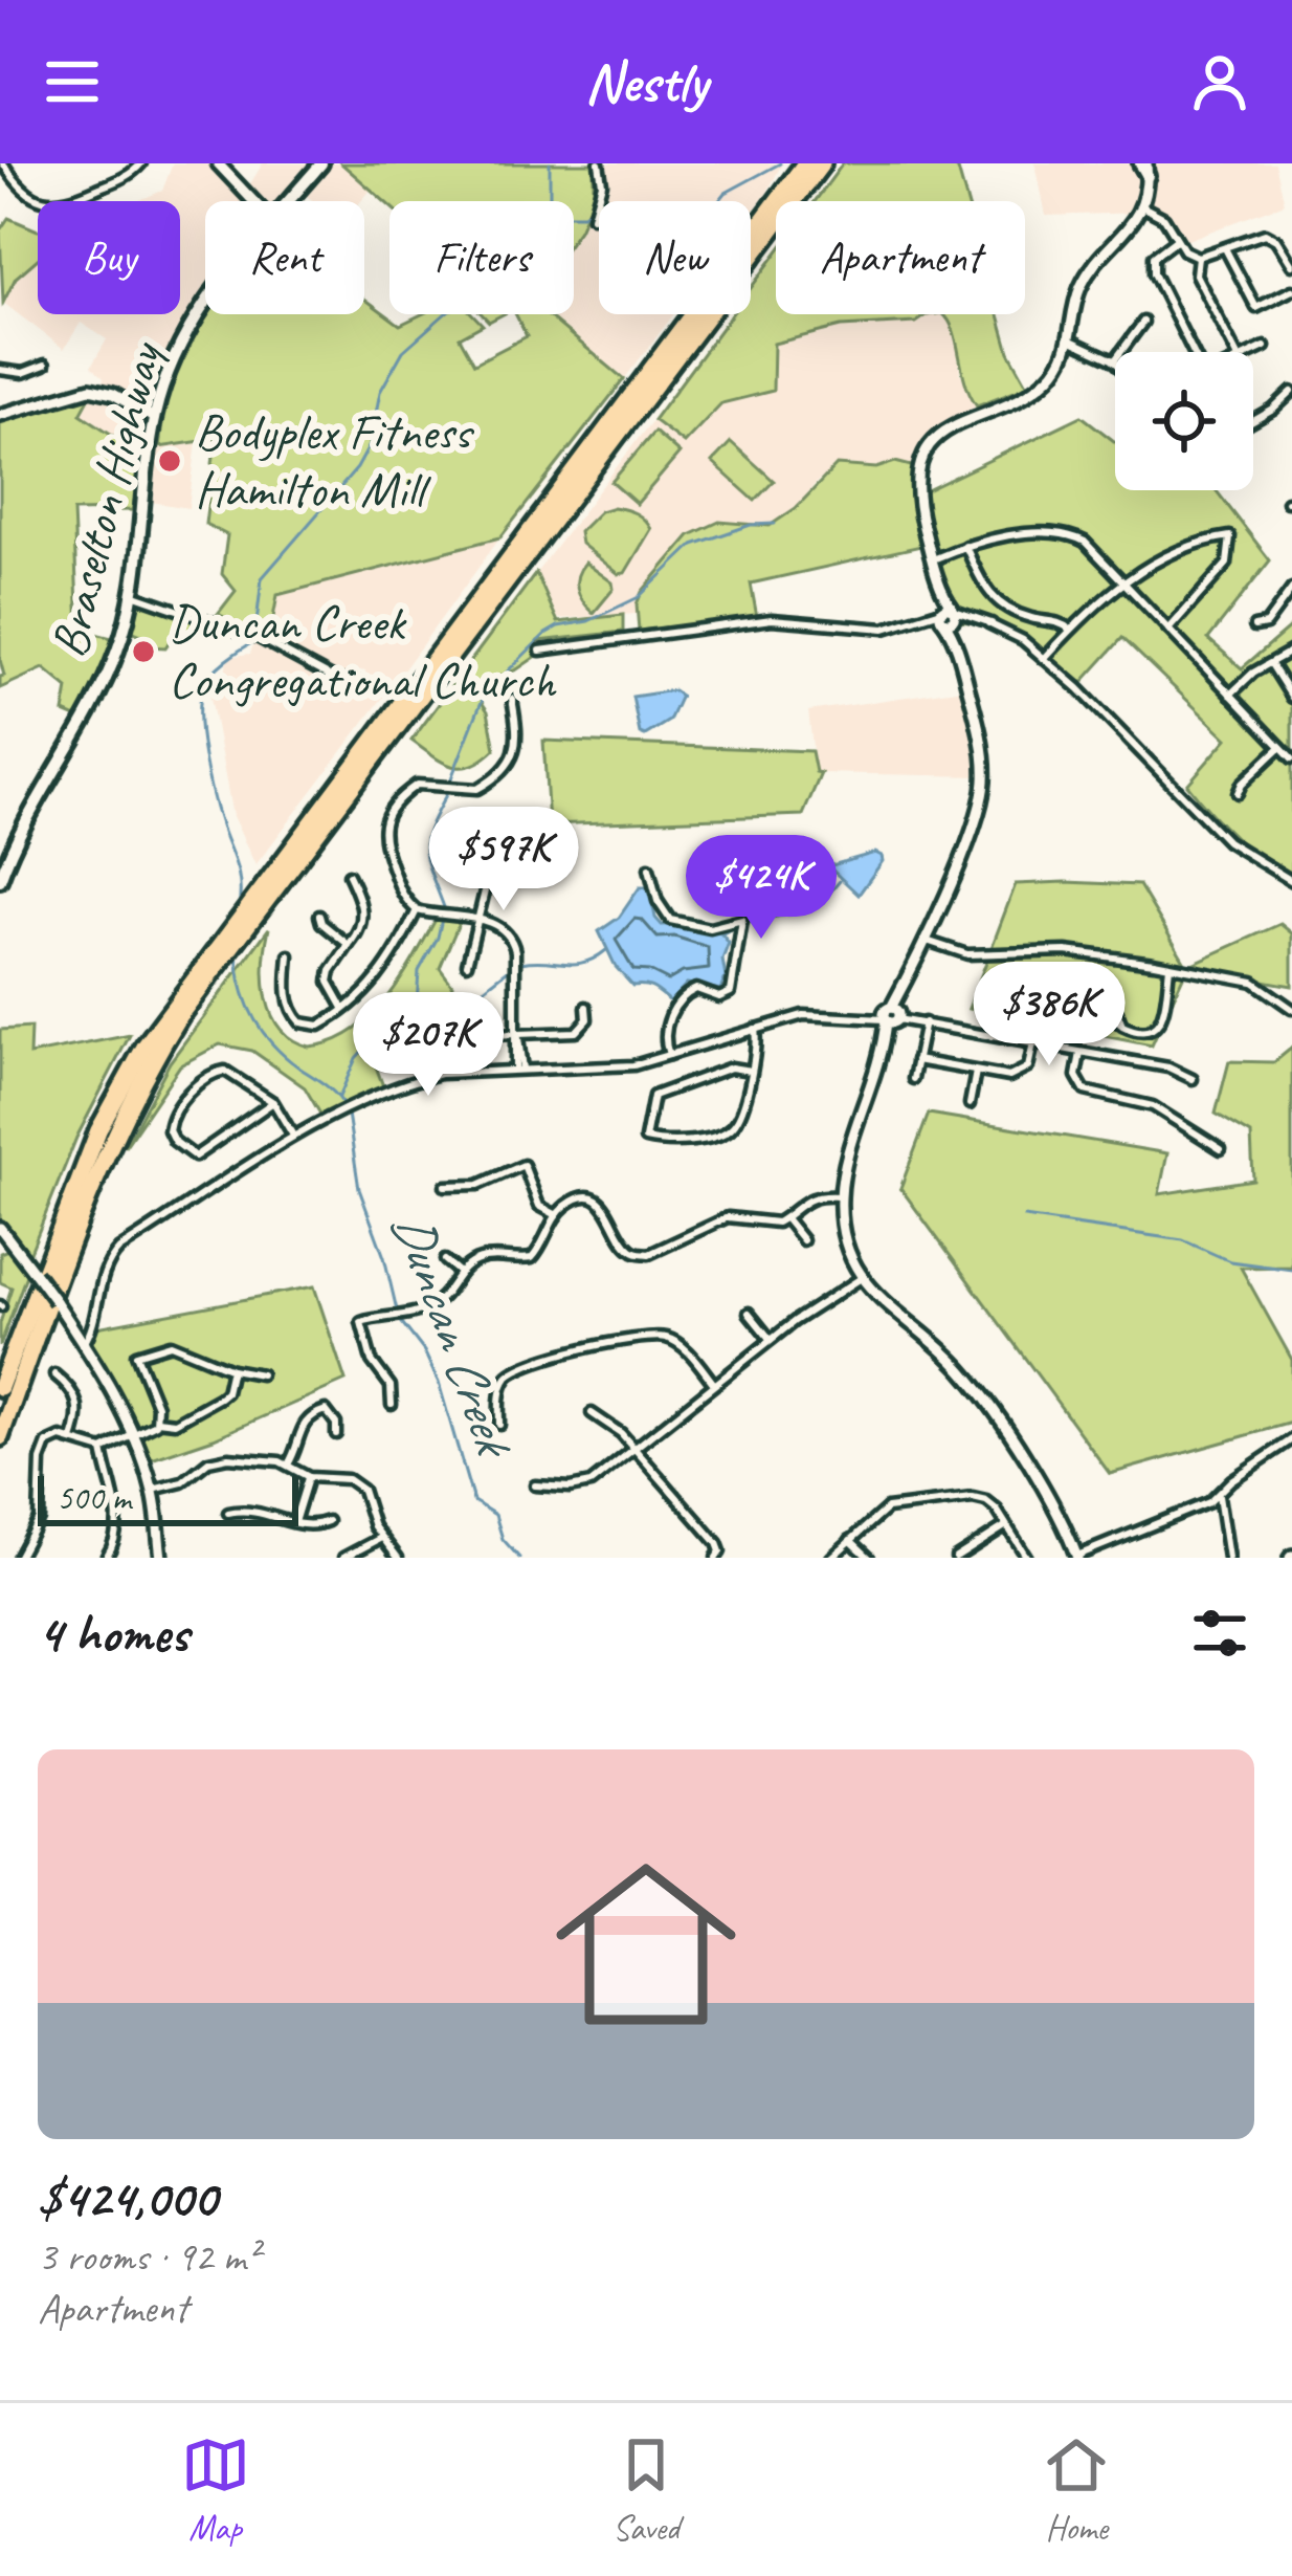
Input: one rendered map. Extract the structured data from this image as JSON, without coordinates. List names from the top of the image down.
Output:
{
  "streets": {
    "main road": ["Braselton Highway"]
  },
  "water": ["Duncan Creek"],
  "places": ["Bodyplex Fitness Hamilton Mill", "Duncan Creek Congregational Church"],
  "scale_bar": "500 m",
  "page": {
    "header": "Nestly",
    "chip": [
      "Buy",
      "Rent",
      "Filters",
      "New",
      "Apartment"
    ],
    "price": [
      "$597K",
      "$424K",
      "$386K",
      "$207K"
    ],
    "scale": "500 m",
    "heading": "4 homes",
    "list": [
      {
        "name": "$424,000",
        "note": "3 rooms · 92 m² · Apartment"
      }
    ],
    "tabs": ["Map", "Saved", "Home"]
  }
}
